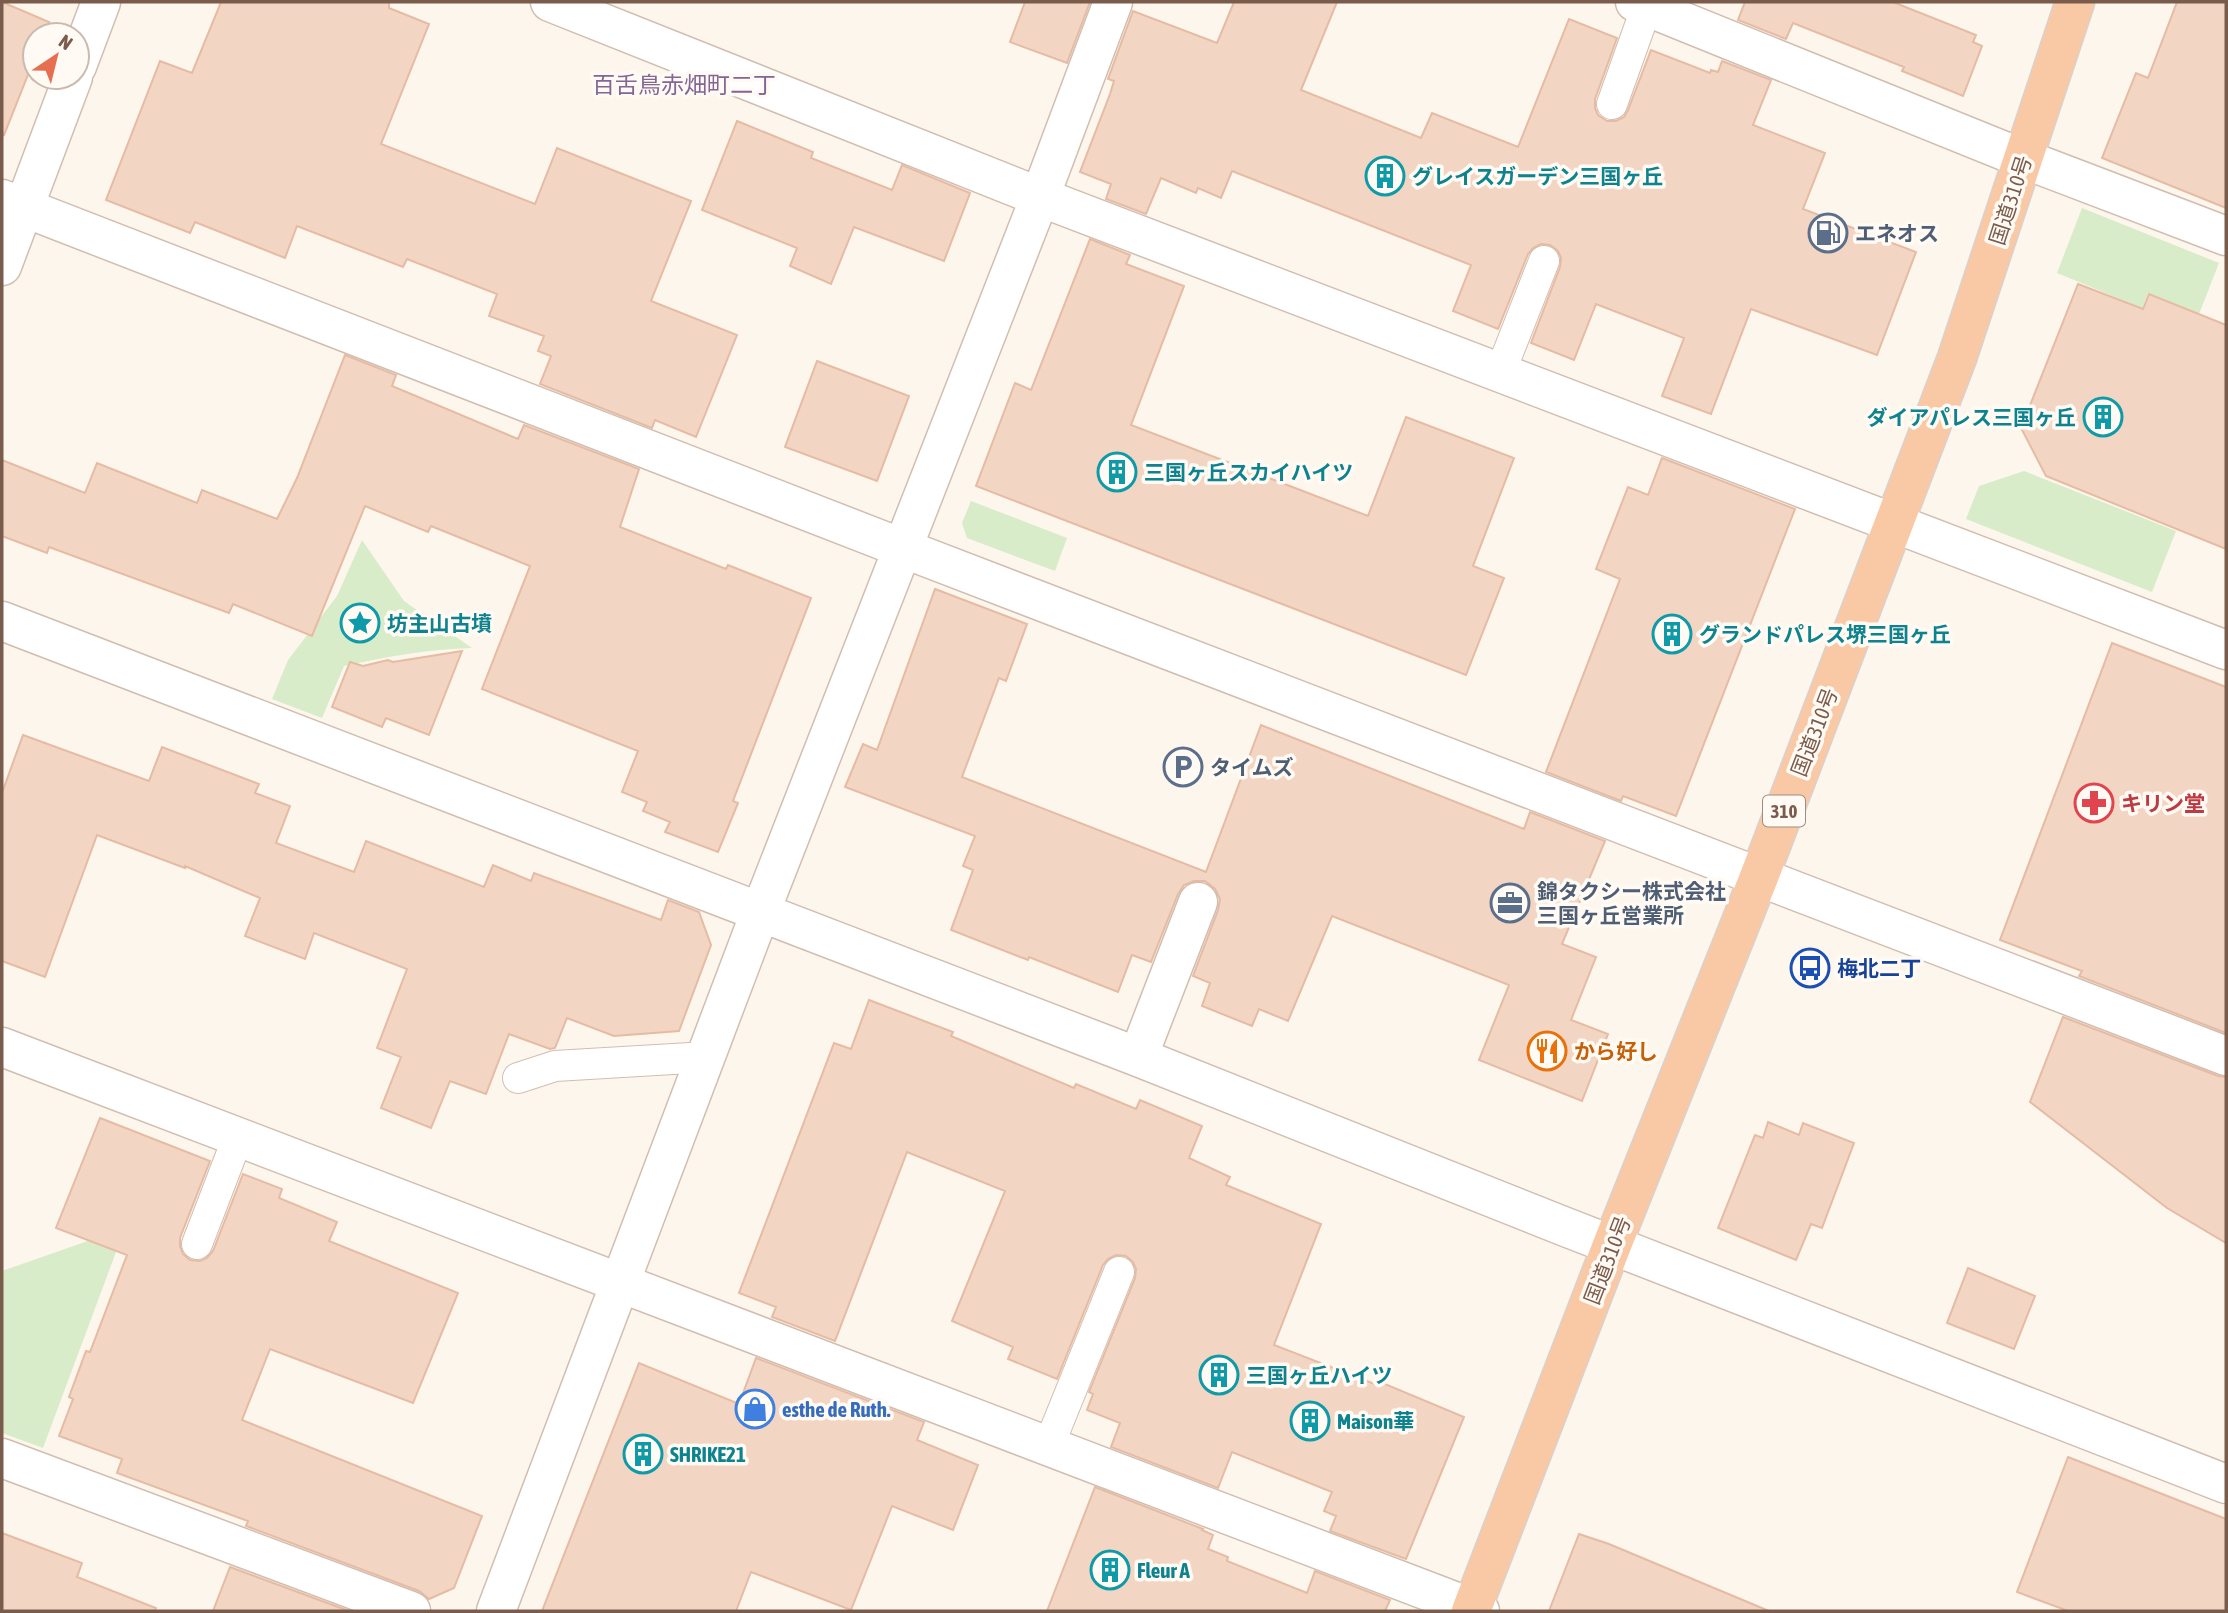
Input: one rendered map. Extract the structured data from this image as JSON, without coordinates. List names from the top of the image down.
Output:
{
  "streets": {
    "highway": ["国道310号", "310"]
  },
  "districts": ["百舌鳥赤畑町二丁"],
  "places": {
    "building": [
      "グレイスガーデン三国ヶ丘",
      "ダイアパレス三国ヶ丘",
      "三国ヶ丘スカイハイツ",
      "グランドパレス堺三国ヶ丘",
      "三国ヶ丘ハイツ",
      "Maison華",
      "SHRIKE21",
      "Fleur A"
    ],
    "fuel station": ["エネオス"],
    "place": ["坊主山古墳"],
    "parking": ["タイムズ"],
    "pharmacy": ["キリン堂"],
    "office": ["錦タクシー株式会社 三国ヶ丘営業所"],
    "bus stop": ["梅北二丁"],
    "restaurant": ["から好し"],
    "shop": ["esthe de Ruth."]
  },
  "north": "top right"
}
